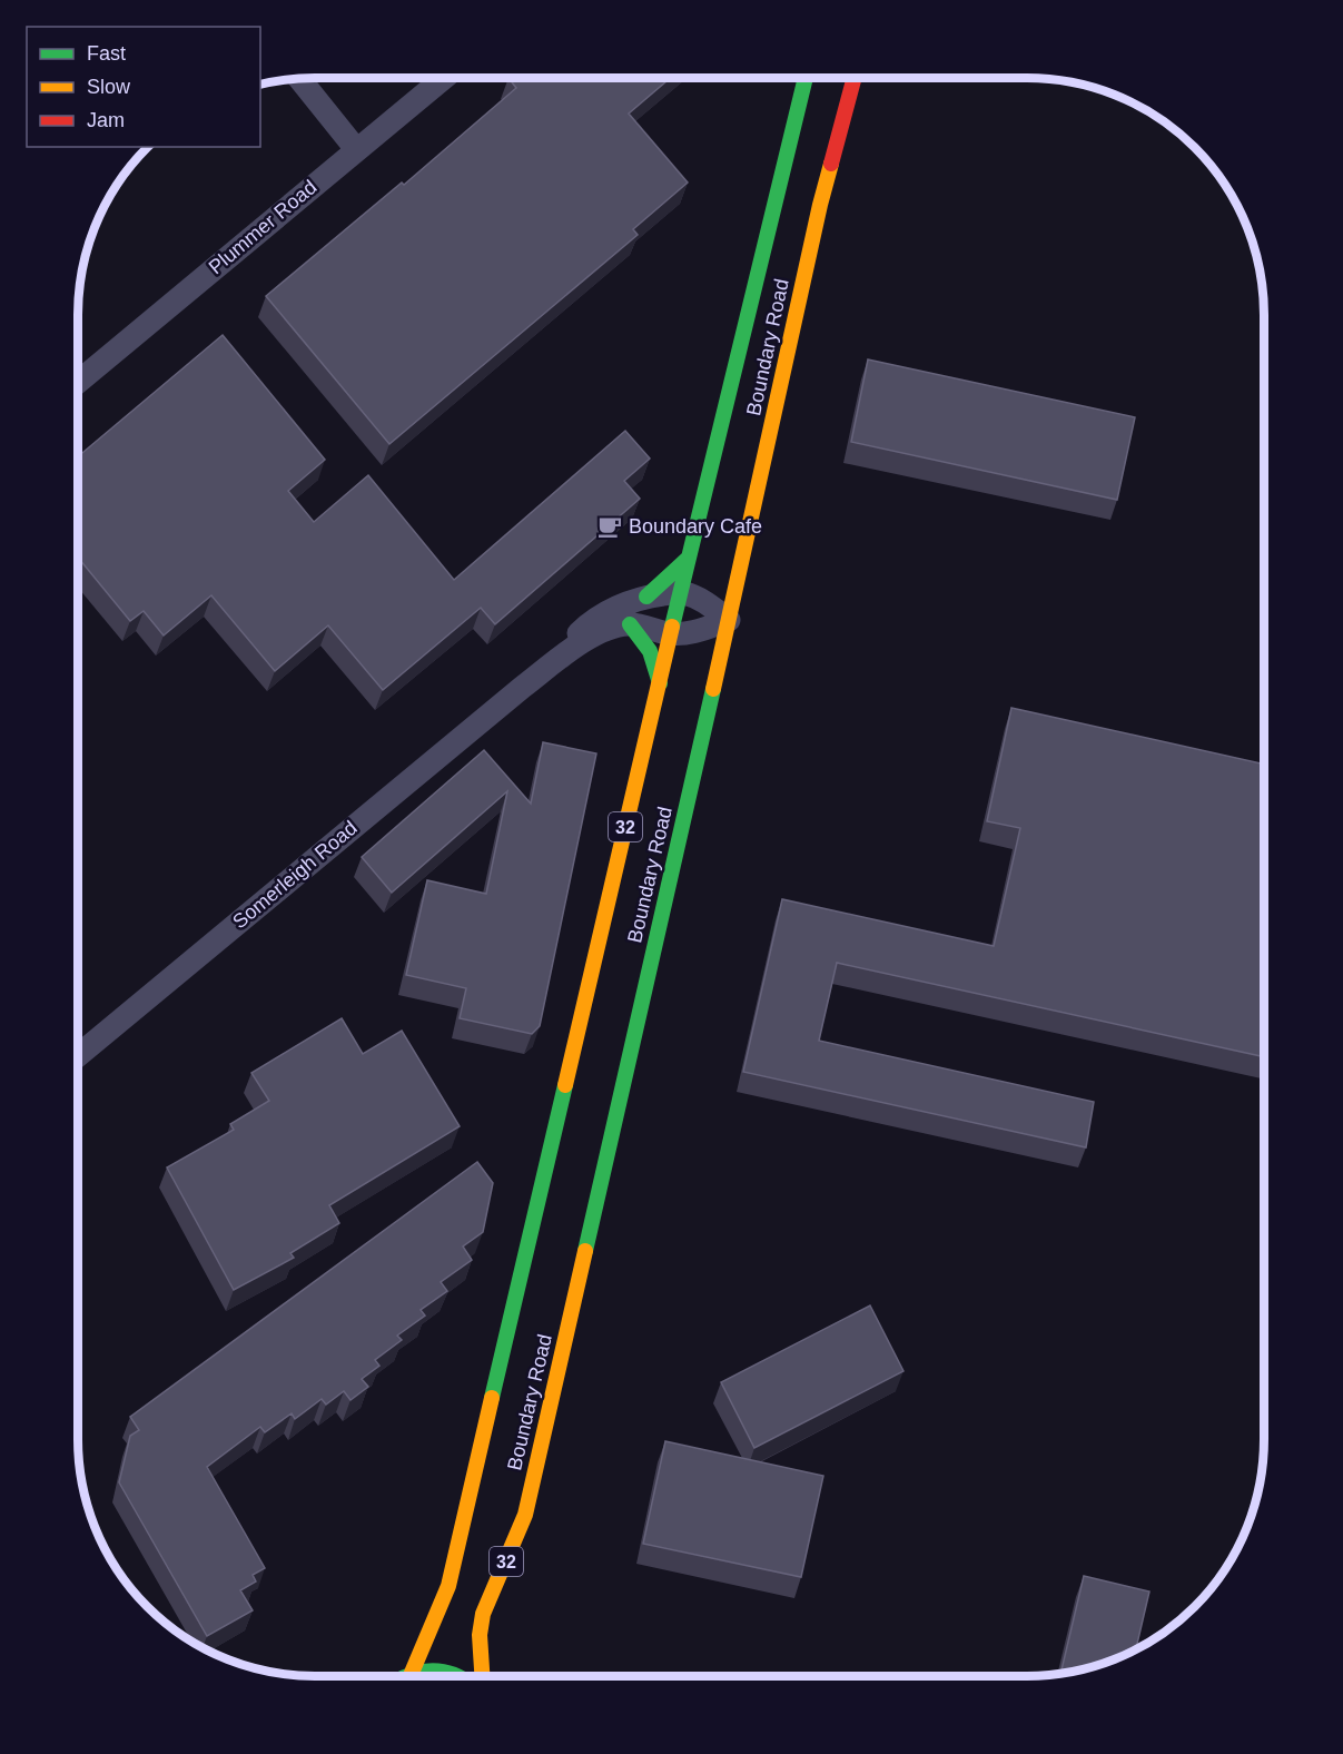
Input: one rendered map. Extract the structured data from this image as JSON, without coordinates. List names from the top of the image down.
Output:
{
  "streets": {
    "main road": ["Boundary Road", "32"],
    "street": ["Plummer Road", "Somerleigh Road"]
  },
  "crossings": [
    ["Boundary Road", "Somerleigh Road"]
  ],
  "places": {
    "cafe": ["Boundary Cafe"]
  },
  "legend": ["Fast", "Slow", "Jam"]
}
